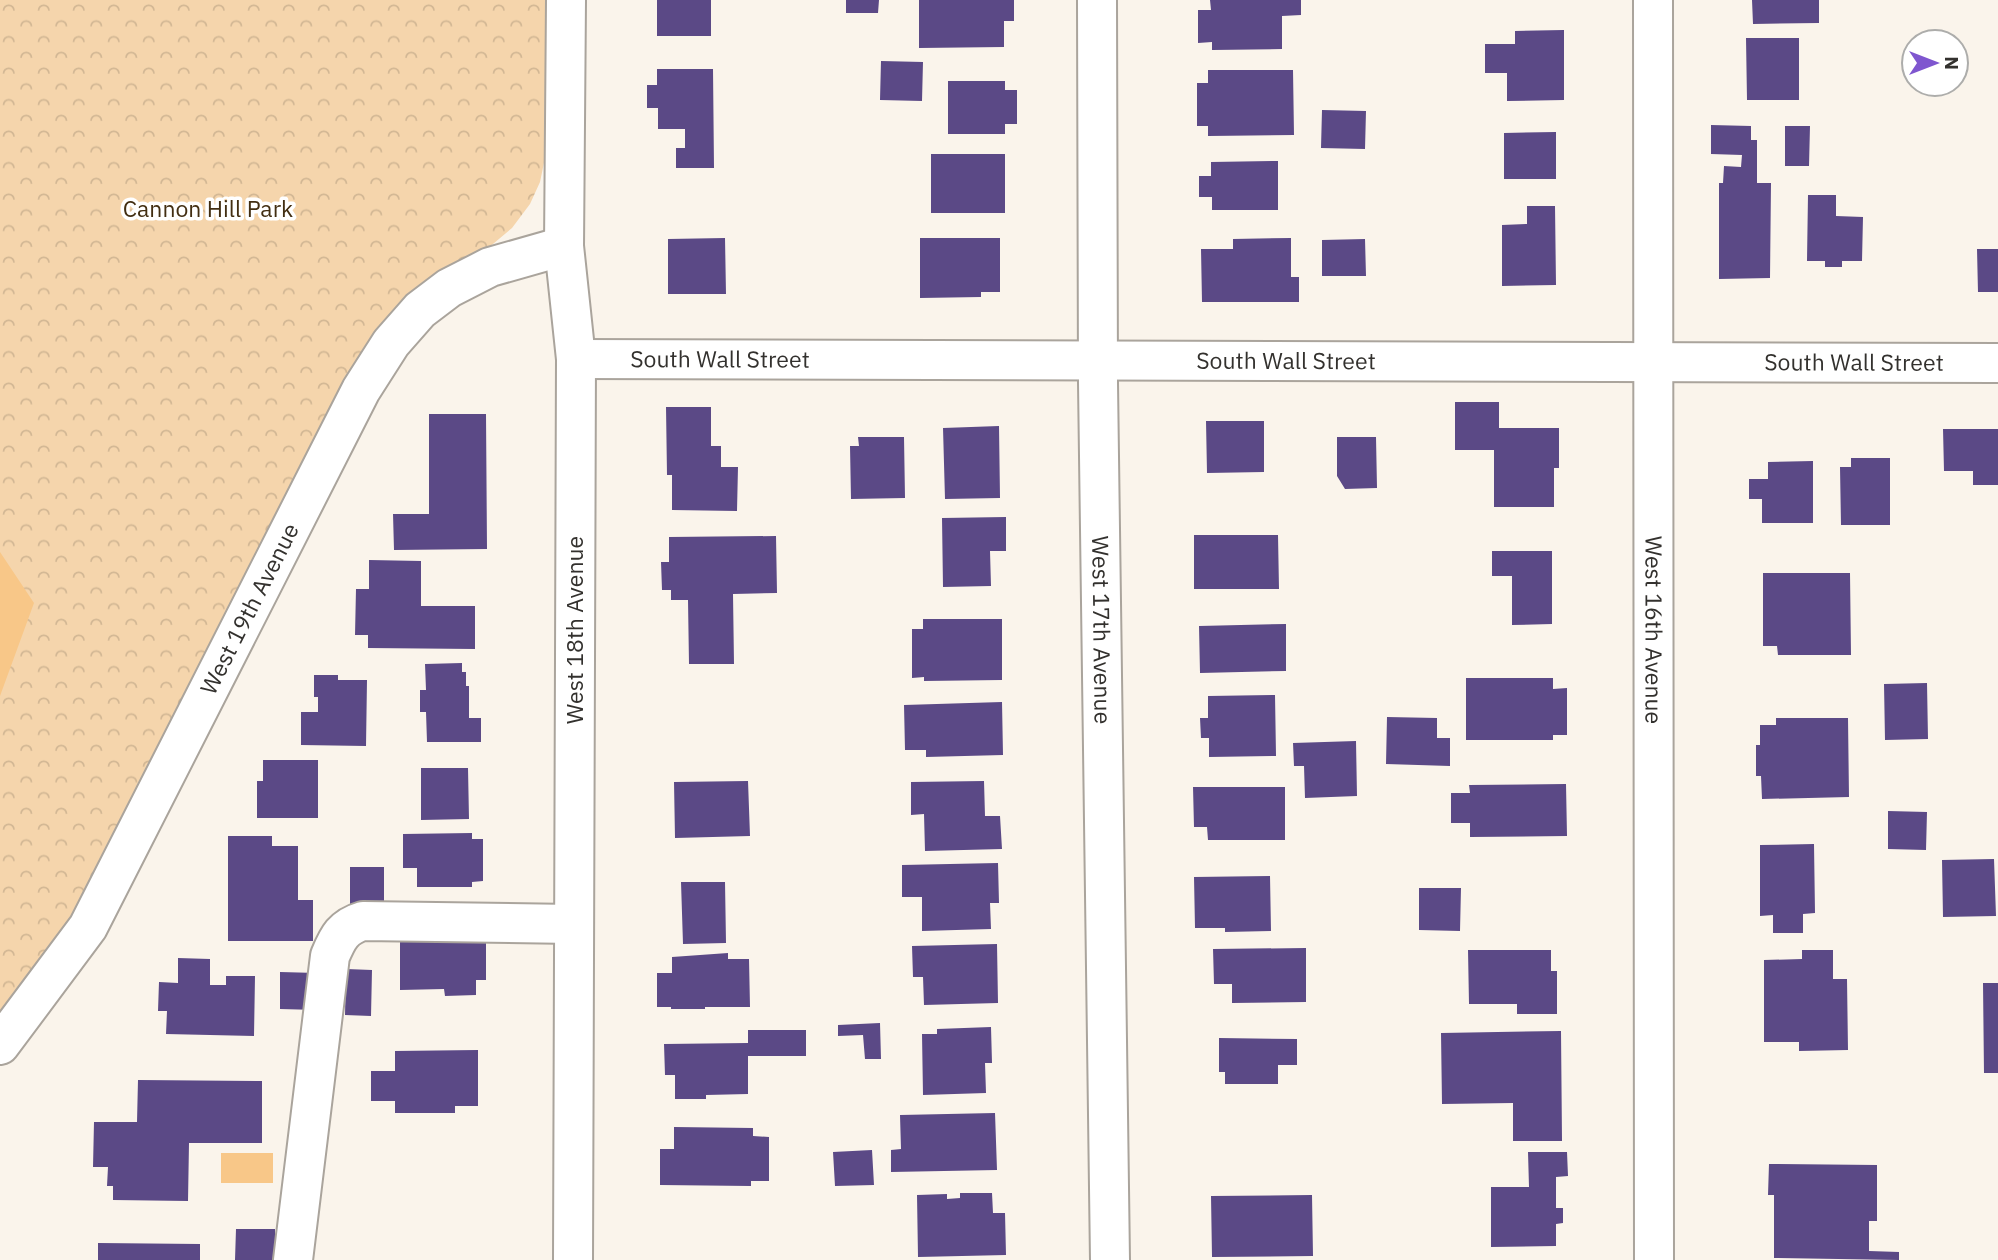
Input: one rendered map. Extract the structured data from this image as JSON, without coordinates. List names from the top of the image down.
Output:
{
  "streets": {
    "street": [
      "South Wall Street",
      "West 19th Avenue",
      "West 18th Avenue",
      "West 17th Avenue",
      "West 16th Avenue"
    ]
  },
  "crossings": [
    ["South Wall Street", "West 18th Avenue"],
    ["South Wall Street", "West 17th Avenue"],
    ["South Wall Street", "West 16th Avenue"],
    ["West 19th Avenue", "West 18th Avenue"]
  ],
  "parks": ["Cannon Hill Park"],
  "north": "right"
}
